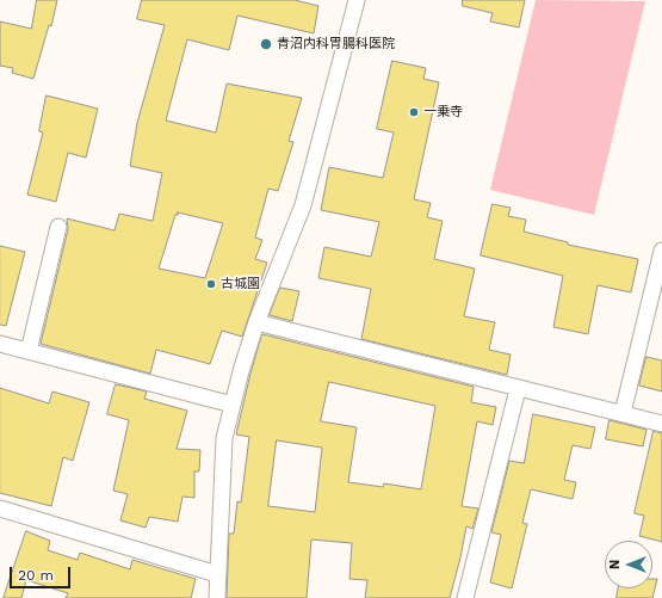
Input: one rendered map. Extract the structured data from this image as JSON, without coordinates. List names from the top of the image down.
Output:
{
  "places": ["青沼内科胃腸科医院", "一乗寺", "古城園"],
  "scale_bar": "20 m",
  "north": "left"
}
